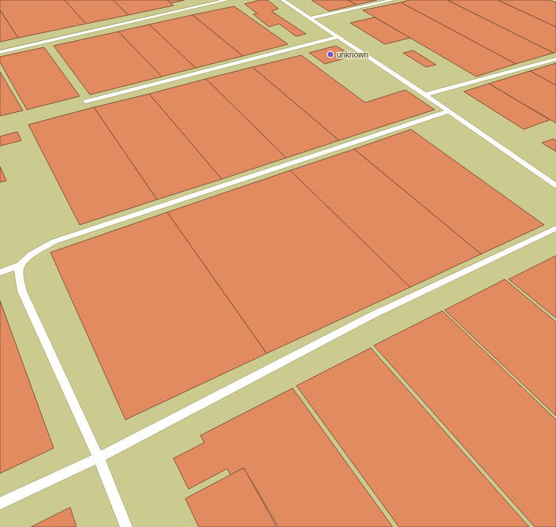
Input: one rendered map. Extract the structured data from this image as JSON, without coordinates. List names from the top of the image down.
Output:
{
  "places": ["unknown"]
}
